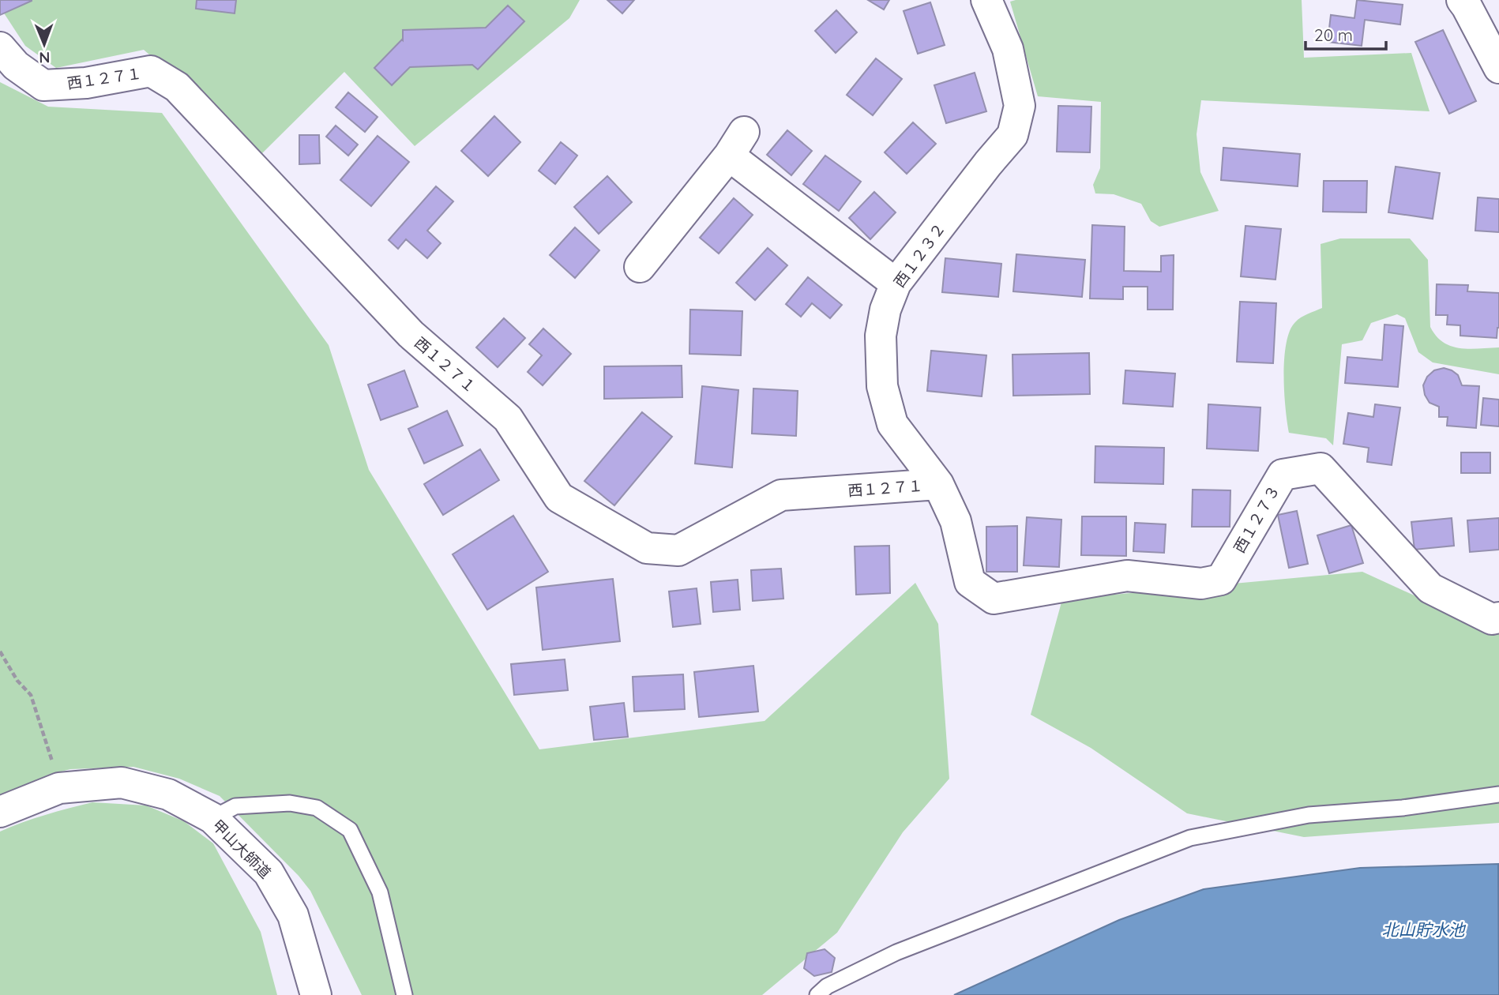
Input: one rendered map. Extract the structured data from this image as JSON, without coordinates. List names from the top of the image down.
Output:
{
  "streets": {
    "street": [
      "西１２７１",
      "西１２３２",
      "西１２７３",
      "甲山大師道"
    ]
  },
  "crossings": [
    ["西１２７１", "西１２３２"],
    ["西１２３２", "西１２７３"]
  ],
  "water": ["北山貯水池"],
  "scale_bar": "20 m",
  "north": "bottom"
}
